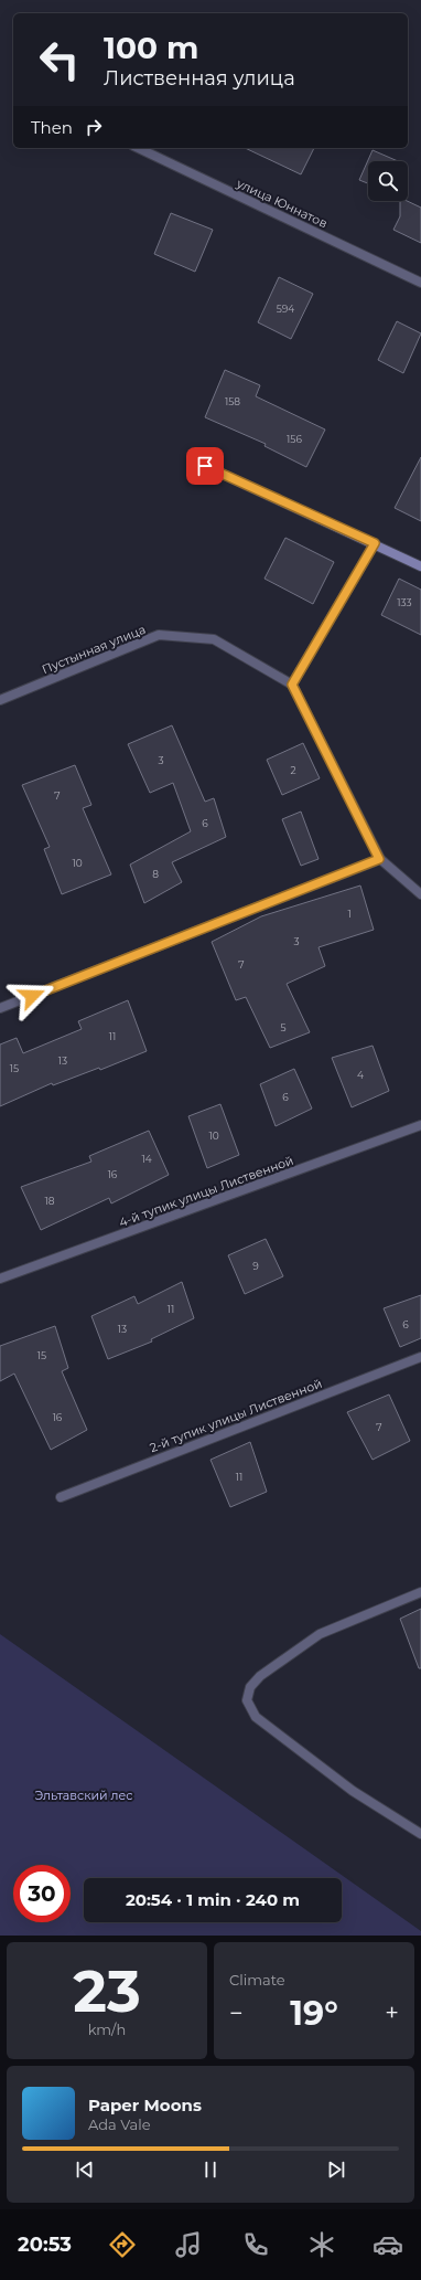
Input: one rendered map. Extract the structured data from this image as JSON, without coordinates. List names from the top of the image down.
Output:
{
  "streets": {
    "street": [
      "улица Юннатов",
      "Пустынная улица",
      "4-й тупик улицы Лиственной",
      "2-й тупик улицы Лиственной"
    ]
  },
  "parks": ["Эльтавский лес"],
  "house_numbers": [
    "594",
    "158",
    "156",
    "133",
    "3",
    "2",
    "7",
    "6",
    "10",
    "8",
    "1",
    "3",
    "7",
    "5",
    "11",
    "13",
    "15",
    "4",
    "6",
    "10",
    "14",
    "16",
    "18",
    "9",
    "11",
    "6",
    "13",
    "15",
    "16",
    "7",
    "11"
  ],
  "page": {
    "turn": ["100 m", "Лиственная улица"],
    "then": "Then",
    "limit": "30",
    "trip": "20:54 · 1 min · 240 m",
    "tile": [
      ["23", "km/h"],
      "Climate"
    ],
    "heat": ["−", "19°", "+"],
    "song": ["Paper Moons", "Ada Vale"],
    "tabs": "20:53"
  }
}
